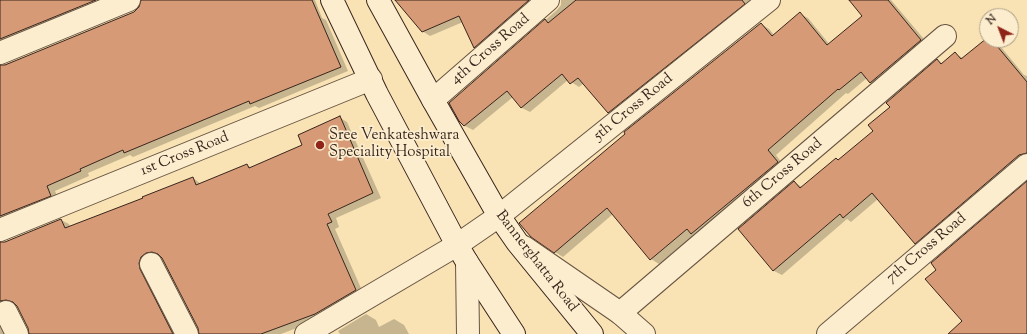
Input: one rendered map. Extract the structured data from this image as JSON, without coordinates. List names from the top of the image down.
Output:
{
  "streets": {
    "street": [
      "4th Cross Road",
      "5th Cross Road",
      "1st Cross Road",
      "6th Cross Road",
      "7th Cross Road",
      "Bannerghatta Road"
    ]
  },
  "crossings": [
    ["4th Cross Road", "Bannerghatta Road"],
    ["5th Cross Road", "Bannerghatta Road"]
  ],
  "places": ["Sree Venkateshwara Speciality Hospital"],
  "north": "top left"
}
